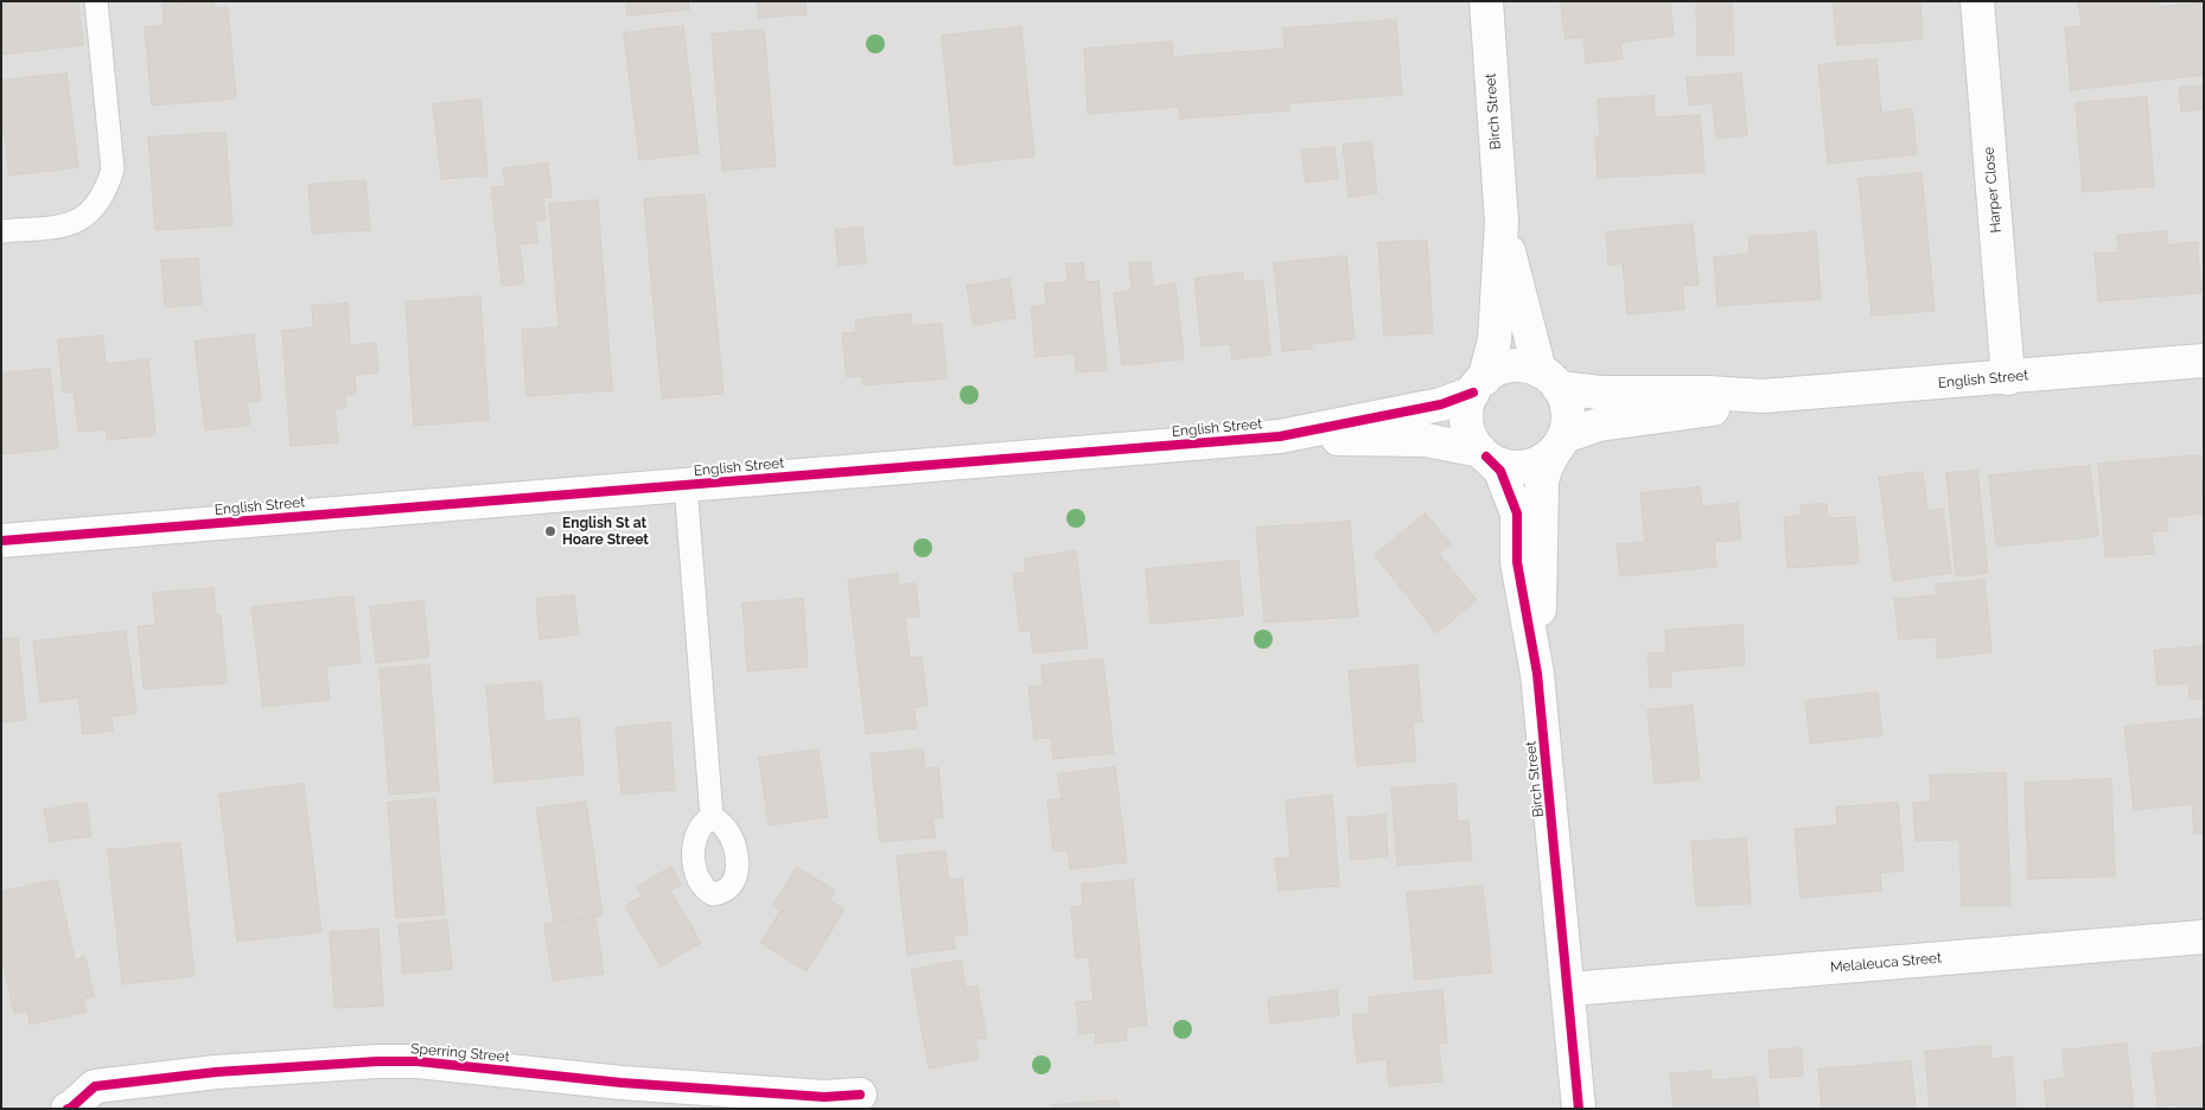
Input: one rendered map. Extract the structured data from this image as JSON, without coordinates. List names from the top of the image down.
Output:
{
  "streets": {
    "street": [
      "Birch Street",
      "Harper Close",
      "English Street",
      "Melaleuca Street",
      "Sperring Street"
    ]
  },
  "crossings": [
    ["Birch Street", "English Street"],
    ["Birch Street", "Melaleuca Street"],
    ["Harper Close", "English Street"]
  ],
  "places": ["English St at Hoare Street"]
}
